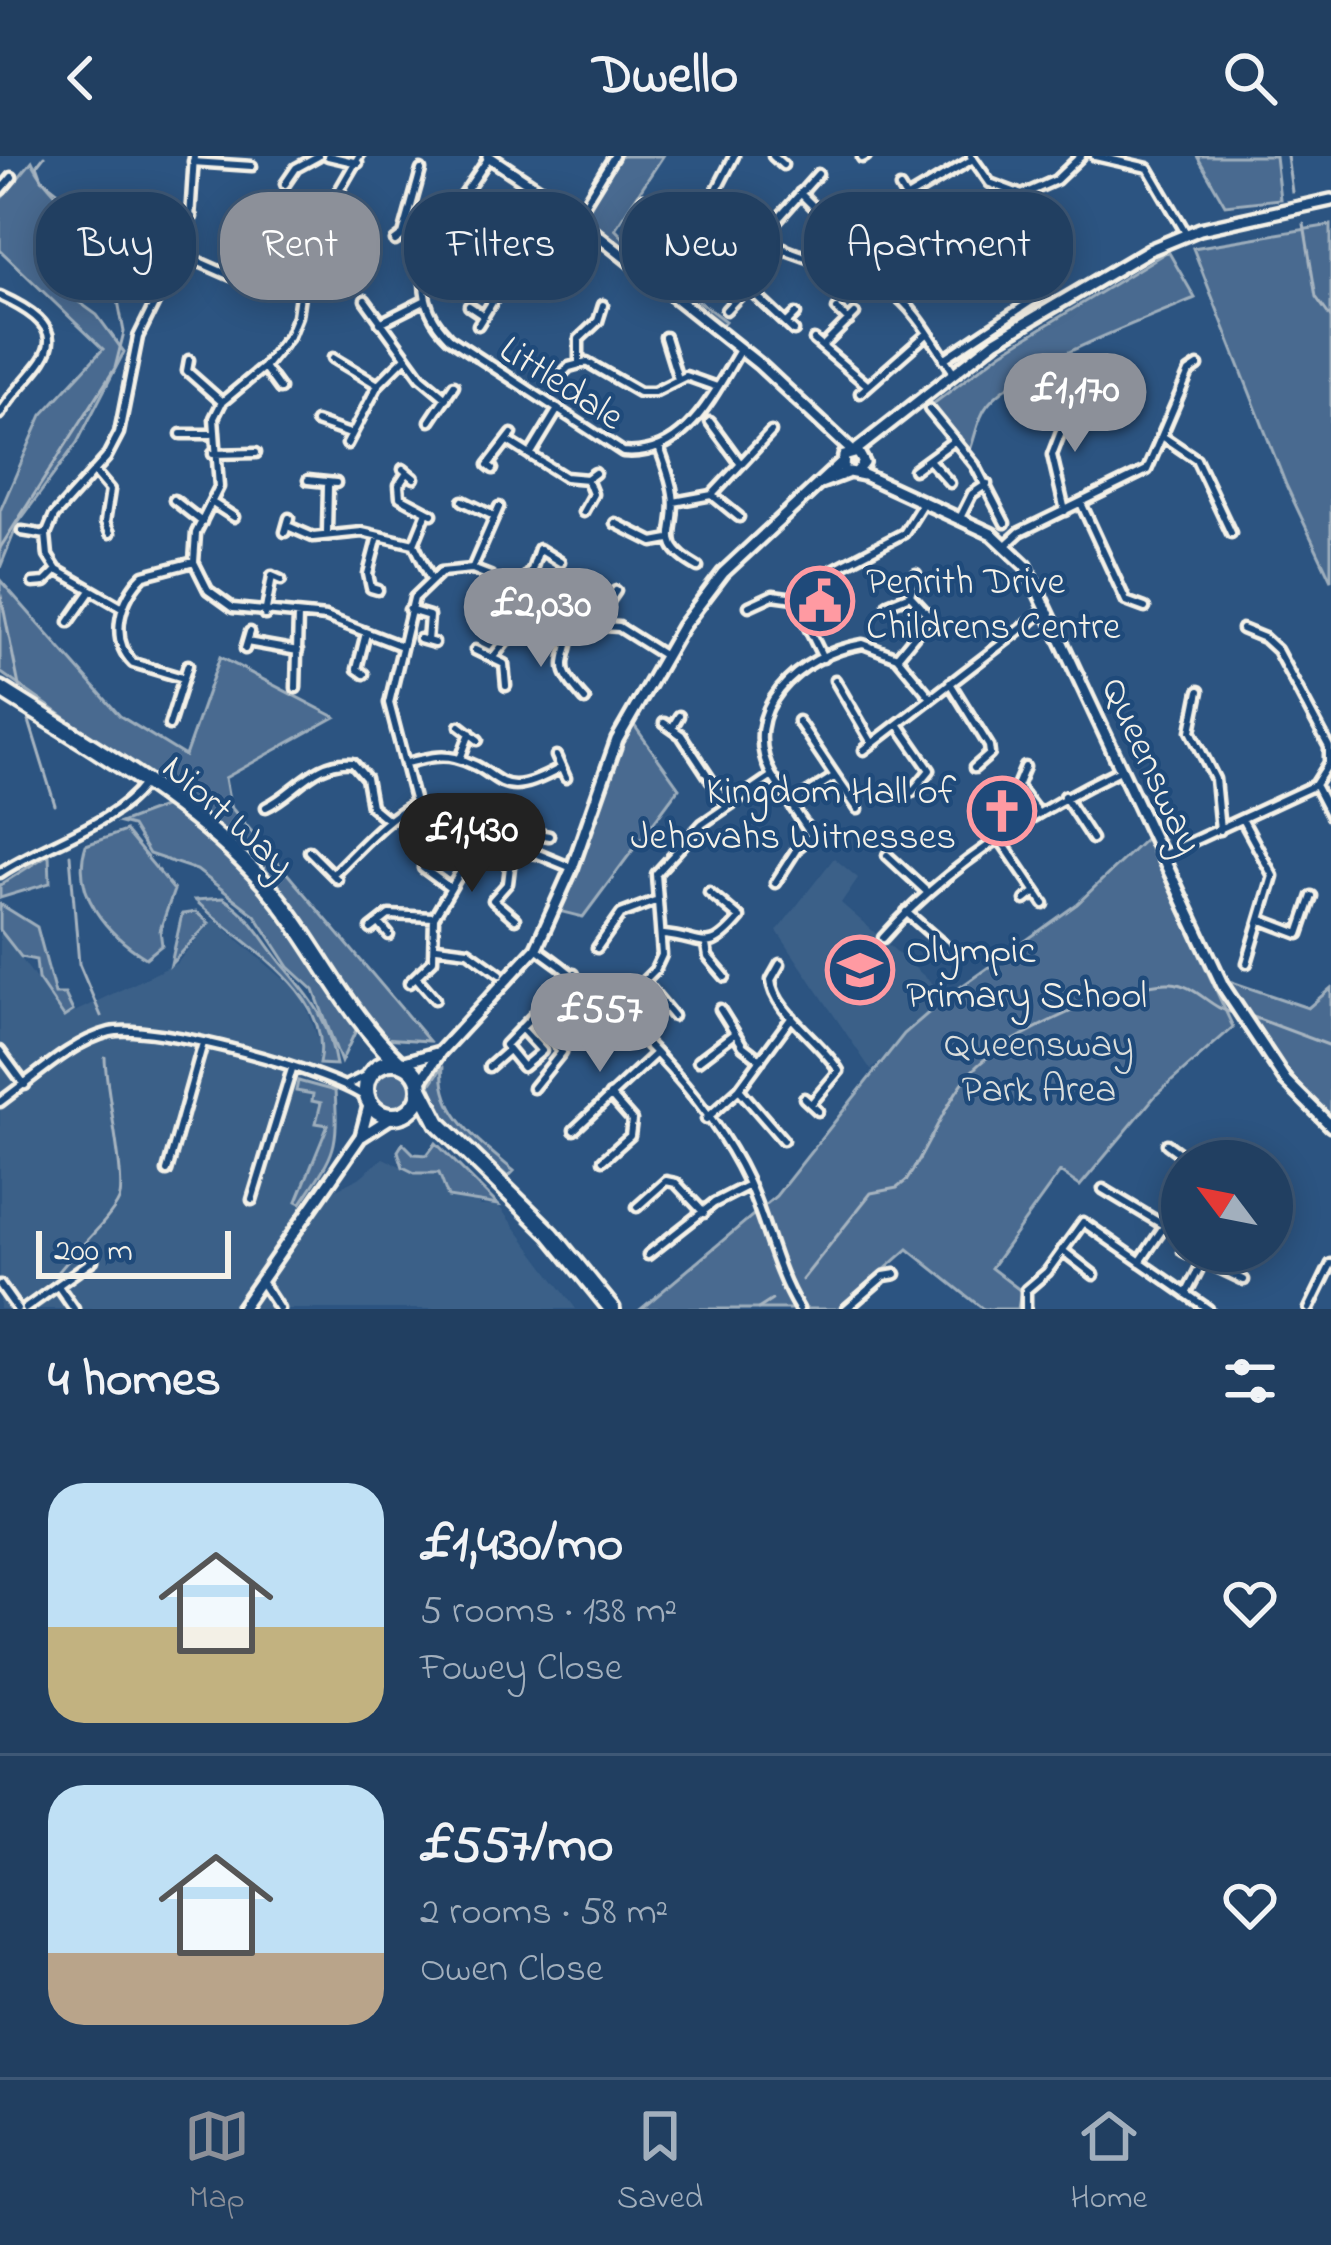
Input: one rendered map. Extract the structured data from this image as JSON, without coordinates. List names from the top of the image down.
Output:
{
  "streets": {
    "highway": ["Niort Way"],
    "street": ["Littledale", "Queensway"]
  },
  "crossings": [
    ["Littledale", "Queensway"]
  ],
  "parks": ["Queensway Park Area"],
  "places": {
    "public building": ["Penrith Drive Childrens Centre"],
    "church": ["Kingdom Hall of Jehovahs Witnesses"],
    "school or university": ["Olympic Primary School"]
  },
  "scale_bar": "200 m",
  "north": "top left",
  "page": {
    "header": "Dwello",
    "chip": [
      "Buy",
      "Rent",
      "Filters",
      "New",
      "Apartment"
    ],
    "price": [
      "£1,170",
      "£2,030",
      "£1,430",
      "£557"
    ],
    "scale": "200 m",
    "heading": "4 homes",
    "list": [
      {
        "name": "£1,430/mo",
        "note": "5 rooms · 138 m² · Fowey Close"
      },
      {
        "name": "£557/mo",
        "note": "2 rooms · 58 m² · Owen Close"
      }
    ],
    "tabs": ["Map", "Saved", "Home"]
  }
}
